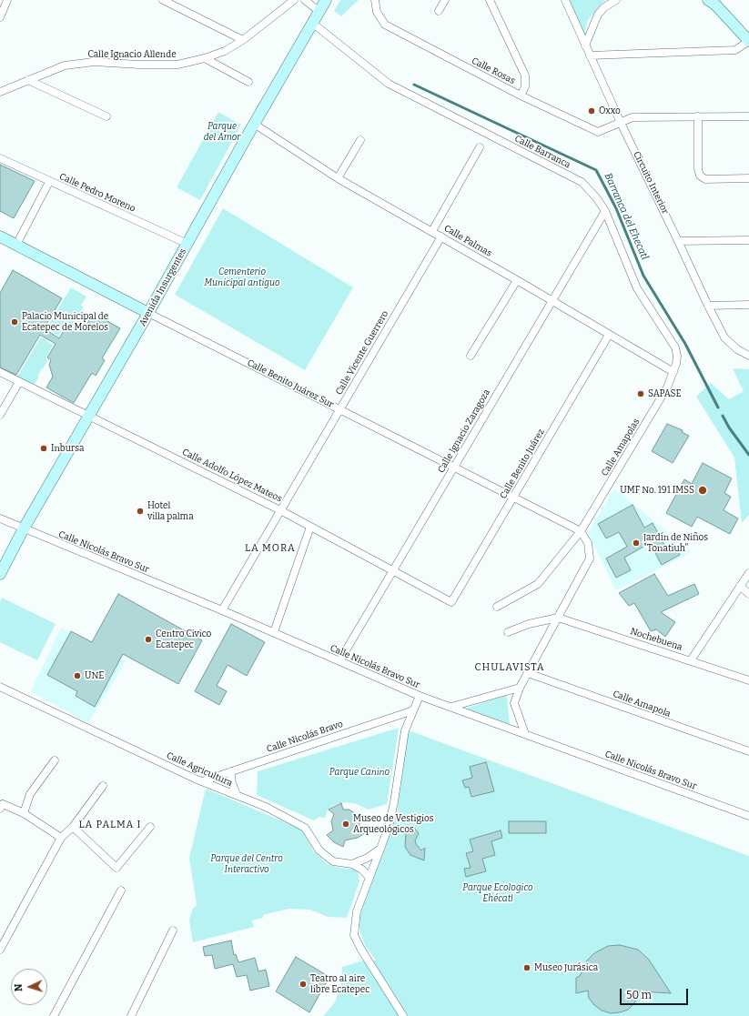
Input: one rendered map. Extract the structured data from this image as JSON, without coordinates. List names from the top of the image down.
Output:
{
  "streets": {
    "main road": ["Avenida Insurgentes", "Calle Benito Juárez Sur"],
    "street": [
      "Calle Ignacio Allende",
      "Calle Rosas",
      "Calle Barranca",
      "Circuito Interior",
      "Calle Pedro Moreno",
      "Calle Palmas",
      "Calle Vicente Guerrero",
      "Calle Ignacio Zaragoza",
      "Calle Amapolas",
      "Calle Benito Juárez",
      "Calle Adolfo López Mateos",
      "Calle Nicolás Bravo Sur",
      "Nochebuena",
      "Calle Amapola",
      "Calle Nicolás Bravo",
      "Calle Agricultura"
    ]
  },
  "crossings": [
    ["Calle Rosas", "Circuito Interior"],
    ["Calle Barranca", "Calle Palmas"],
    ["Calle Barranca", "Avenida Insurgentes"],
    ["Calle Barranca", "Calle Ignacio Zaragoza"],
    ["Calle Barranca", "Calle Amapolas"],
    ["Calle Pedro Moreno", "Avenida Insurgentes"],
    ["Calle Palmas", "Avenida Insurgentes"],
    ["Calle Palmas", "Calle Vicente Guerrero"],
    ["Calle Palmas", "Calle Ignacio Zaragoza"],
    ["Calle Palmas", "Calle Amapolas"],
    ["Calle Palmas", "Calle Benito Juárez"],
    ["Avenida Insurgentes", "Calle Benito Juárez Sur"],
    ["Avenida Insurgentes", "Calle Adolfo López Mateos"],
    ["Avenida Insurgentes", "Calle Nicolás Bravo Sur"],
    ["Calle Vicente Guerrero", "Calle Benito Juárez Sur"],
    ["Calle Vicente Guerrero", "Calle Adolfo López Mateos"],
    ["Calle Vicente Guerrero", "Calle Nicolás Bravo Sur"],
    ["Calle Benito Juárez Sur", "Calle Ignacio Zaragoza"],
    ["Calle Benito Juárez Sur", "Calle Amapolas"],
    ["Calle Benito Juárez Sur", "Calle Benito Juárez"],
    ["Calle Ignacio Zaragoza", "Calle Adolfo López Mateos"],
    ["Calle Ignacio Zaragoza", "Calle Nicolás Bravo Sur"],
    ["Calle Benito Juárez", "Calle Adolfo López Mateos"],
    ["Calle Nicolás Bravo", "Calle Agricultura"]
  ],
  "districts": ["LA MORA", "CHULAVISTA", "LA PALMA I"],
  "water": ["Barranca del Ehecatl"],
  "parks": [
    "Parque del Amor",
    "Cementerio Municipal antiguo",
    "Parque Canino",
    "Parque del Centro Interactivo",
    "Parque Ecologico Ehécatl"
  ],
  "places": [
    "Oxxo",
    "Palacio Municipal de Ecatepec de Morelos",
    "SAPASE",
    "Inbursa",
    "UMF No. 191 IMSS",
    "Hotel villa palma",
    "Jardín de Niños \"Tonatiuh\"",
    "Centro Civico Ecatepec",
    "UNE",
    "Museo de Vestigios Arqueológicos",
    "Museo Jurásica",
    "Teatro al aire libre Ecatepec"
  ],
  "scale_bar": "50 m",
  "north": "left"
}
